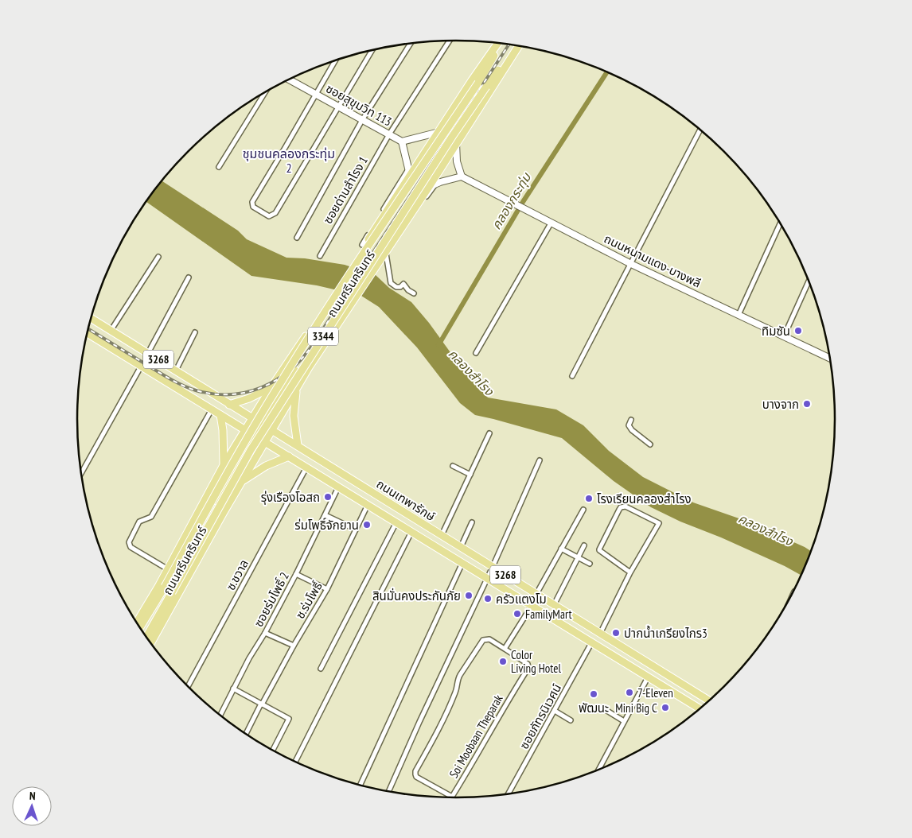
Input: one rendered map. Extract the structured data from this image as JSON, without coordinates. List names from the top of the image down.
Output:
{
  "streets": {
    "main road": [
      "ซอยสุขุมวิท 113",
      "ถนนหนามแดง-บางพลี",
      "ถนนศรีนครินทร์",
      "3344",
      "3268",
      "ถนนเทพารักษ์"
    ],
    "street": [
      "ซอยด่านสำโรง 1",
      "ซ.ชวาล",
      "ซอยร่มโพธิ์ 2",
      "ซ.ร่มโพธิ์",
      "ซอยภัทรนิเวศน์",
      "Soi Moobaan Theparak"
    ]
  },
  "crossings": [
    ["ซอยสุขุมวิท 113", "ซอยด่านสำโรง 1"],
    ["ถนนศรีนครินทร์", "ถนนเทพารักษ์"],
    ["ถนนเทพารักษ์", "ซ.ชวาล"],
    ["ถนนเทพารักษ์", "ซอยร่มโพธิ์ 2"],
    ["ถนนเทพารักษ์", "ซ.ร่มโพธิ์"],
    ["ถนนเทพารักษ์", "ซอยภัทรนิเวศน์"]
  ],
  "districts": ["ชุมชนคลองกระทุ่ม 2"],
  "water": ["คลองกระทุ่ม", "คลองสำโรง"],
  "places": [
    "ทิมซัน",
    "บางจาก",
    "รุ่งเรืองโอสถ",
    "โรงเรียนคลองสำโรง",
    "ร่มโพธิ์จักยาน",
    "สินมั่นคงประกันภัย",
    "ครัวแตงโม",
    "FamilyMart",
    "ปากน้ำเกรียงไกร3",
    "Color Living Hotel",
    "7-Eleven",
    "พัฒนะ",
    "Mini Big C"
  ],
  "north": "top"
}
